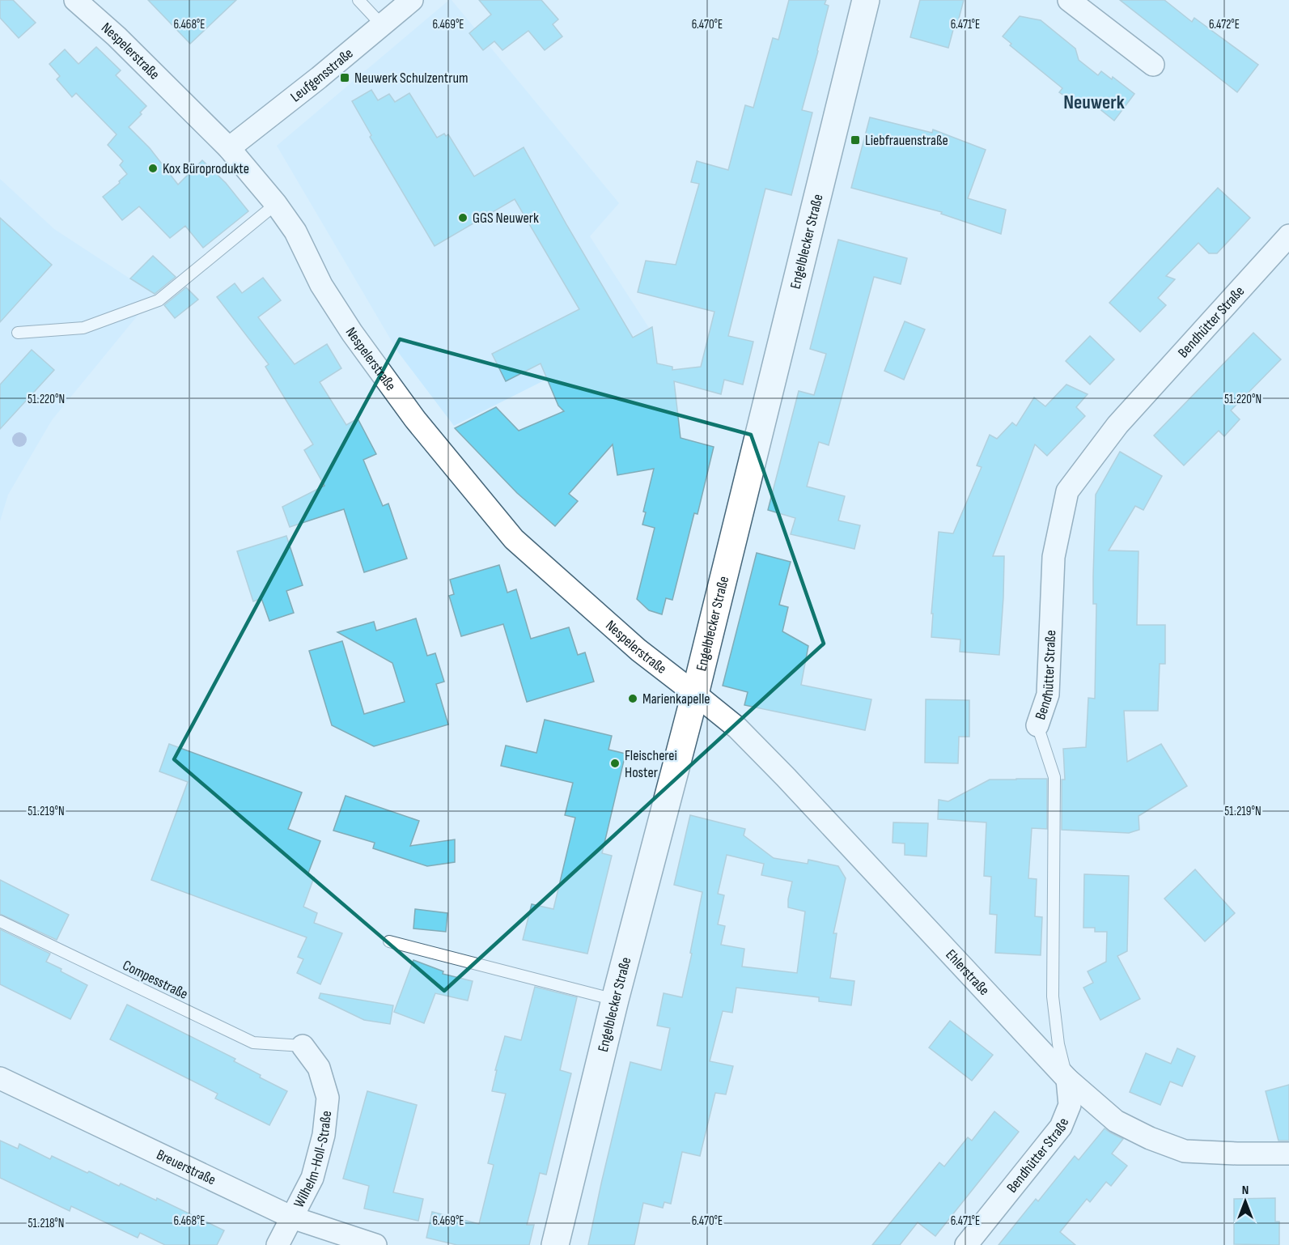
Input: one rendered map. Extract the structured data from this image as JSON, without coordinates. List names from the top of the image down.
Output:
{
  "streets": {
    "street": [
      "Nespelerstraße",
      "Leufgensstraße",
      "Engelblecker Straße",
      "Bendhütter Straße",
      "Ehlerstraße",
      "Wilhelm-Holl-Straße",
      "Breuerstraße"
    ],
    "lane": ["Compesstraße"]
  },
  "crossings": [
    ["Nespelerstraße", "Leufgensstraße"],
    ["Nespelerstraße", "Engelblecker Straße"],
    ["Nespelerstraße", "Ehlerstraße"],
    ["Engelblecker Straße", "Ehlerstraße"],
    ["Bendhütter Straße", "Ehlerstraße"],
    ["Compesstraße", "Wilhelm-Holl-Straße"],
    ["Wilhelm-Holl-Straße", "Breuerstraße"]
  ],
  "districts": ["Neuwerk"],
  "places": {
    "transit": ["Neuwerk Schulzentrum", "Liebfrauenstraße"],
    "other": [
      "Kox Büroprodukte",
      "GGS Neuwerk",
      "Marienkapelle",
      "Fleischerei Hoster"
    ]
  },
  "north": "top",
  "coordinates": [
    "6.468°E",
    "6.469°E",
    "6.470°E",
    "6.471°E",
    "6.472°E",
    "51.220°N",
    "51.219°N",
    "51.218°N"
  ]
}
